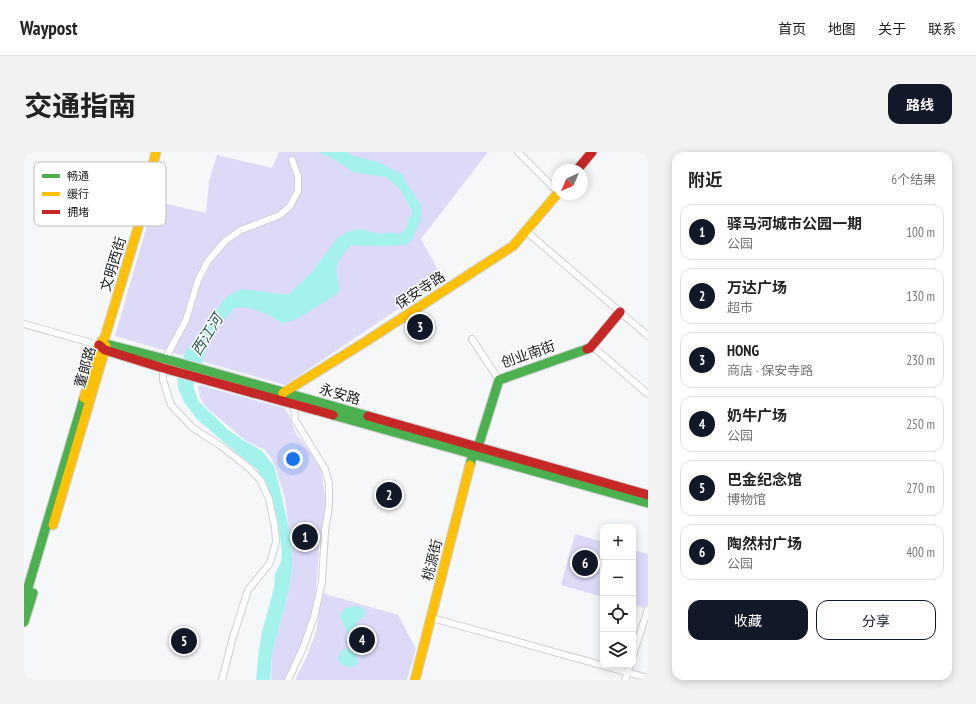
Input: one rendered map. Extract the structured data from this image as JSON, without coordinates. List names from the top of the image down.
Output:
{
  "streets": {
    "street": [
      "文明西街",
      "保安寺路",
      "创业南街",
      "董郞路",
      "永安路",
      "桃源街"
    ]
  },
  "crossings": [
    ["文明西街", "董郞路"],
    ["文明西街", "永安路"],
    ["保安寺路", "永安路"],
    ["创业南街", "永安路"],
    ["创业南街", "桃源街"],
    ["董郞路", "永安路"],
    ["永安路", "桃源街"]
  ],
  "water": ["西江河"],
  "legend": ["畅通", "缓行", "拥堵"],
  "north": "bottom left",
  "page": {
    "header": "Waypost",
    "nav": [
      "首页",
      "地图",
      "关于",
      "联系"
    ],
    "title": "交通指南",
    "buttons": [
      "路线",
      ["收藏", "分享"]
    ],
    "heading": ["附近", "6个结果"],
    "list": [
      {
        "mark": "1",
        "name": "驿马河城市公园一期",
        "note": "公园",
        "value": "100 m"
      },
      {
        "mark": "2",
        "name": "万达广场",
        "note": "超市",
        "value": "130 m"
      },
      {
        "mark": "3",
        "name": "HONG",
        "note": "商店 · 保安寺路",
        "value": "230 m"
      },
      {
        "mark": "4",
        "name": "奶牛广场",
        "note": "公园",
        "value": "250 m"
      },
      {
        "mark": "5",
        "name": "巴金纪念馆",
        "note": "博物馆",
        "value": "270 m"
      },
      {
        "mark": "6",
        "name": "陶然村广场",
        "note": "公园",
        "value": "400 m"
      }
    ],
    "pins": [
      "3",
      "2",
      "1",
      "6",
      "4",
      "5"
    ],
    "map_buttons": ["+", "−"]
  }
}
